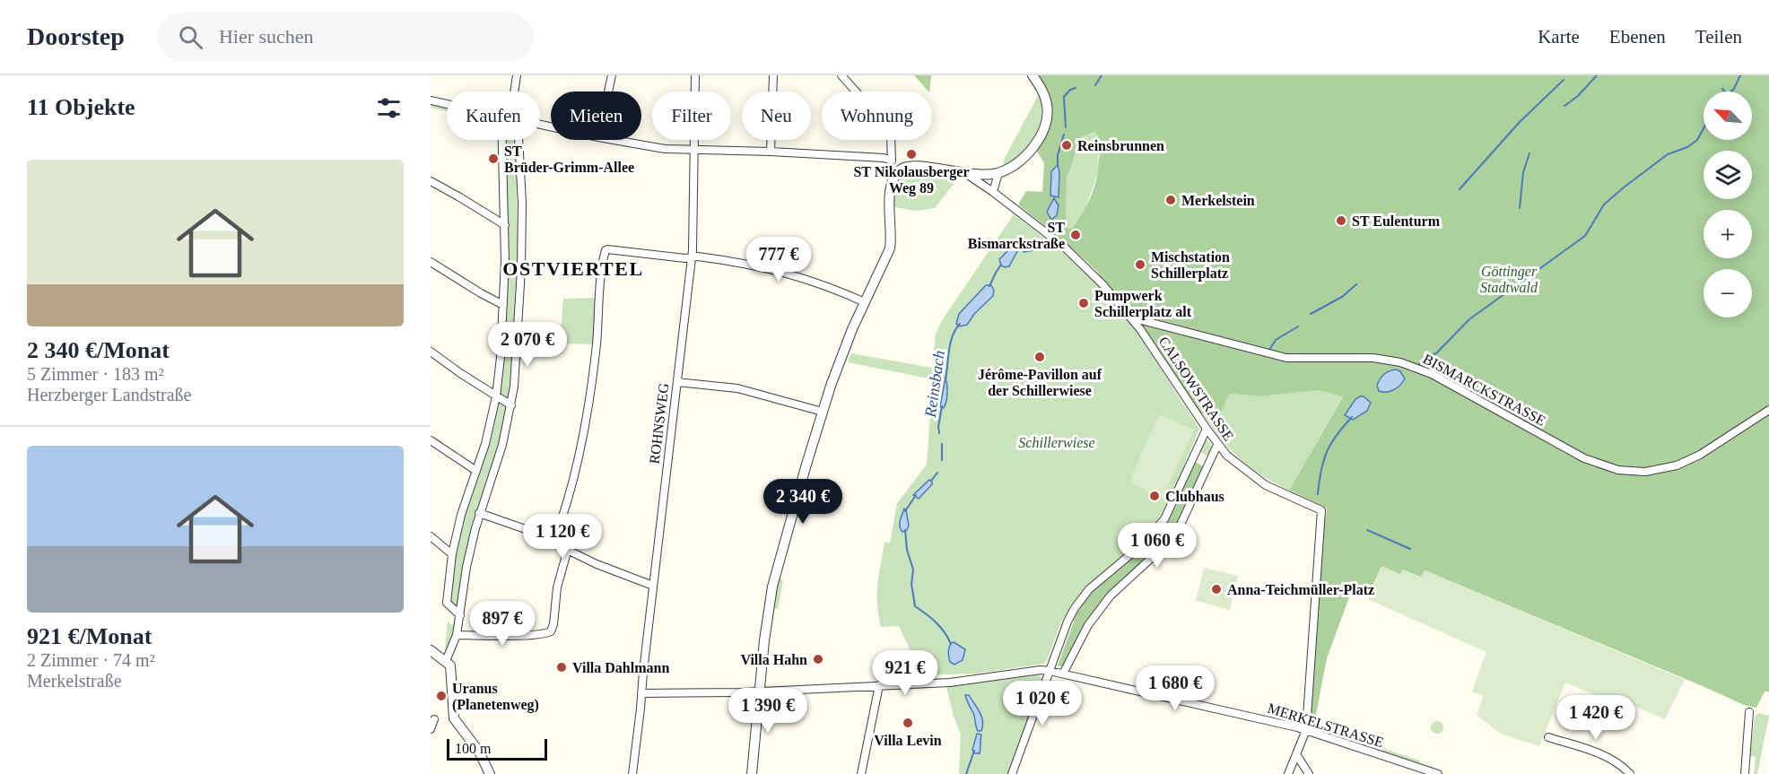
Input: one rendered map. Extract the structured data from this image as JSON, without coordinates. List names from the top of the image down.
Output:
{
  "streets": {
    "street": [
      "CALSOWSTRASSE",
      "BISMARCKSTRASSE",
      "ROHNSWEG",
      "MERKELSTRASSE"
    ]
  },
  "crossings": [
    ["CALSOWSTRASSE", "BISMARCKSTRASSE"],
    ["CALSOWSTRASSE", "MERKELSTRASSE"],
    ["ROHNSWEG", "MERKELSTRASSE"]
  ],
  "districts": ["OSTVIERTEL"],
  "water": ["Reinsbach"],
  "parks": ["Göttinger Stadtwald", "Schillerwiese"],
  "places": [
    "Reinsbrunnen",
    "ST Nikolausberger Weg 89",
    "ST Brüder-Grimm-Allee",
    "Merkelstein",
    "ST Eulenturm",
    "ST Bismarckstraße",
    "Mischstation Schillerplatz",
    "Pumpwerk Schillerplatz alt",
    "Jérôme-Pavillon auf der Schillerwiese",
    "Clubhaus",
    "Anna-Teichmüller-Platz",
    "Villa Hahn",
    "Villa Dahlmann",
    "Uranus (Planetenweg)",
    "Villa Levin"
  ],
  "scale_bar": "100 m",
  "north": "top left",
  "page": {
    "header": "Doorstep",
    "search": "Hier suchen",
    "nav": ["Karte", "Ebenen", "Teilen"],
    "heading": "11 Objekte",
    "map_buttons": ["+", "−"],
    "chip": [
      "Kaufen",
      "Mieten",
      "Filter",
      "Neu",
      "Wohnung"
    ],
    "list": [
      {
        "name": "2 340 €/Monat",
        "note": "5 Zimmer · 183 m² · Herzberger Landstraße"
      },
      {
        "name": "921 €/Monat",
        "note": "2 Zimmer · 74 m² · Merkelstraße"
      }
    ],
    "price": [
      "777 €",
      "2 070 €",
      "2 340 €",
      "1 120 €",
      "1 060 €",
      "897 €",
      "921 €",
      "1 680 €",
      "1 020 €",
      "1 390 €",
      "1 420 €"
    ],
    "scale": "100 m"
  }
}
